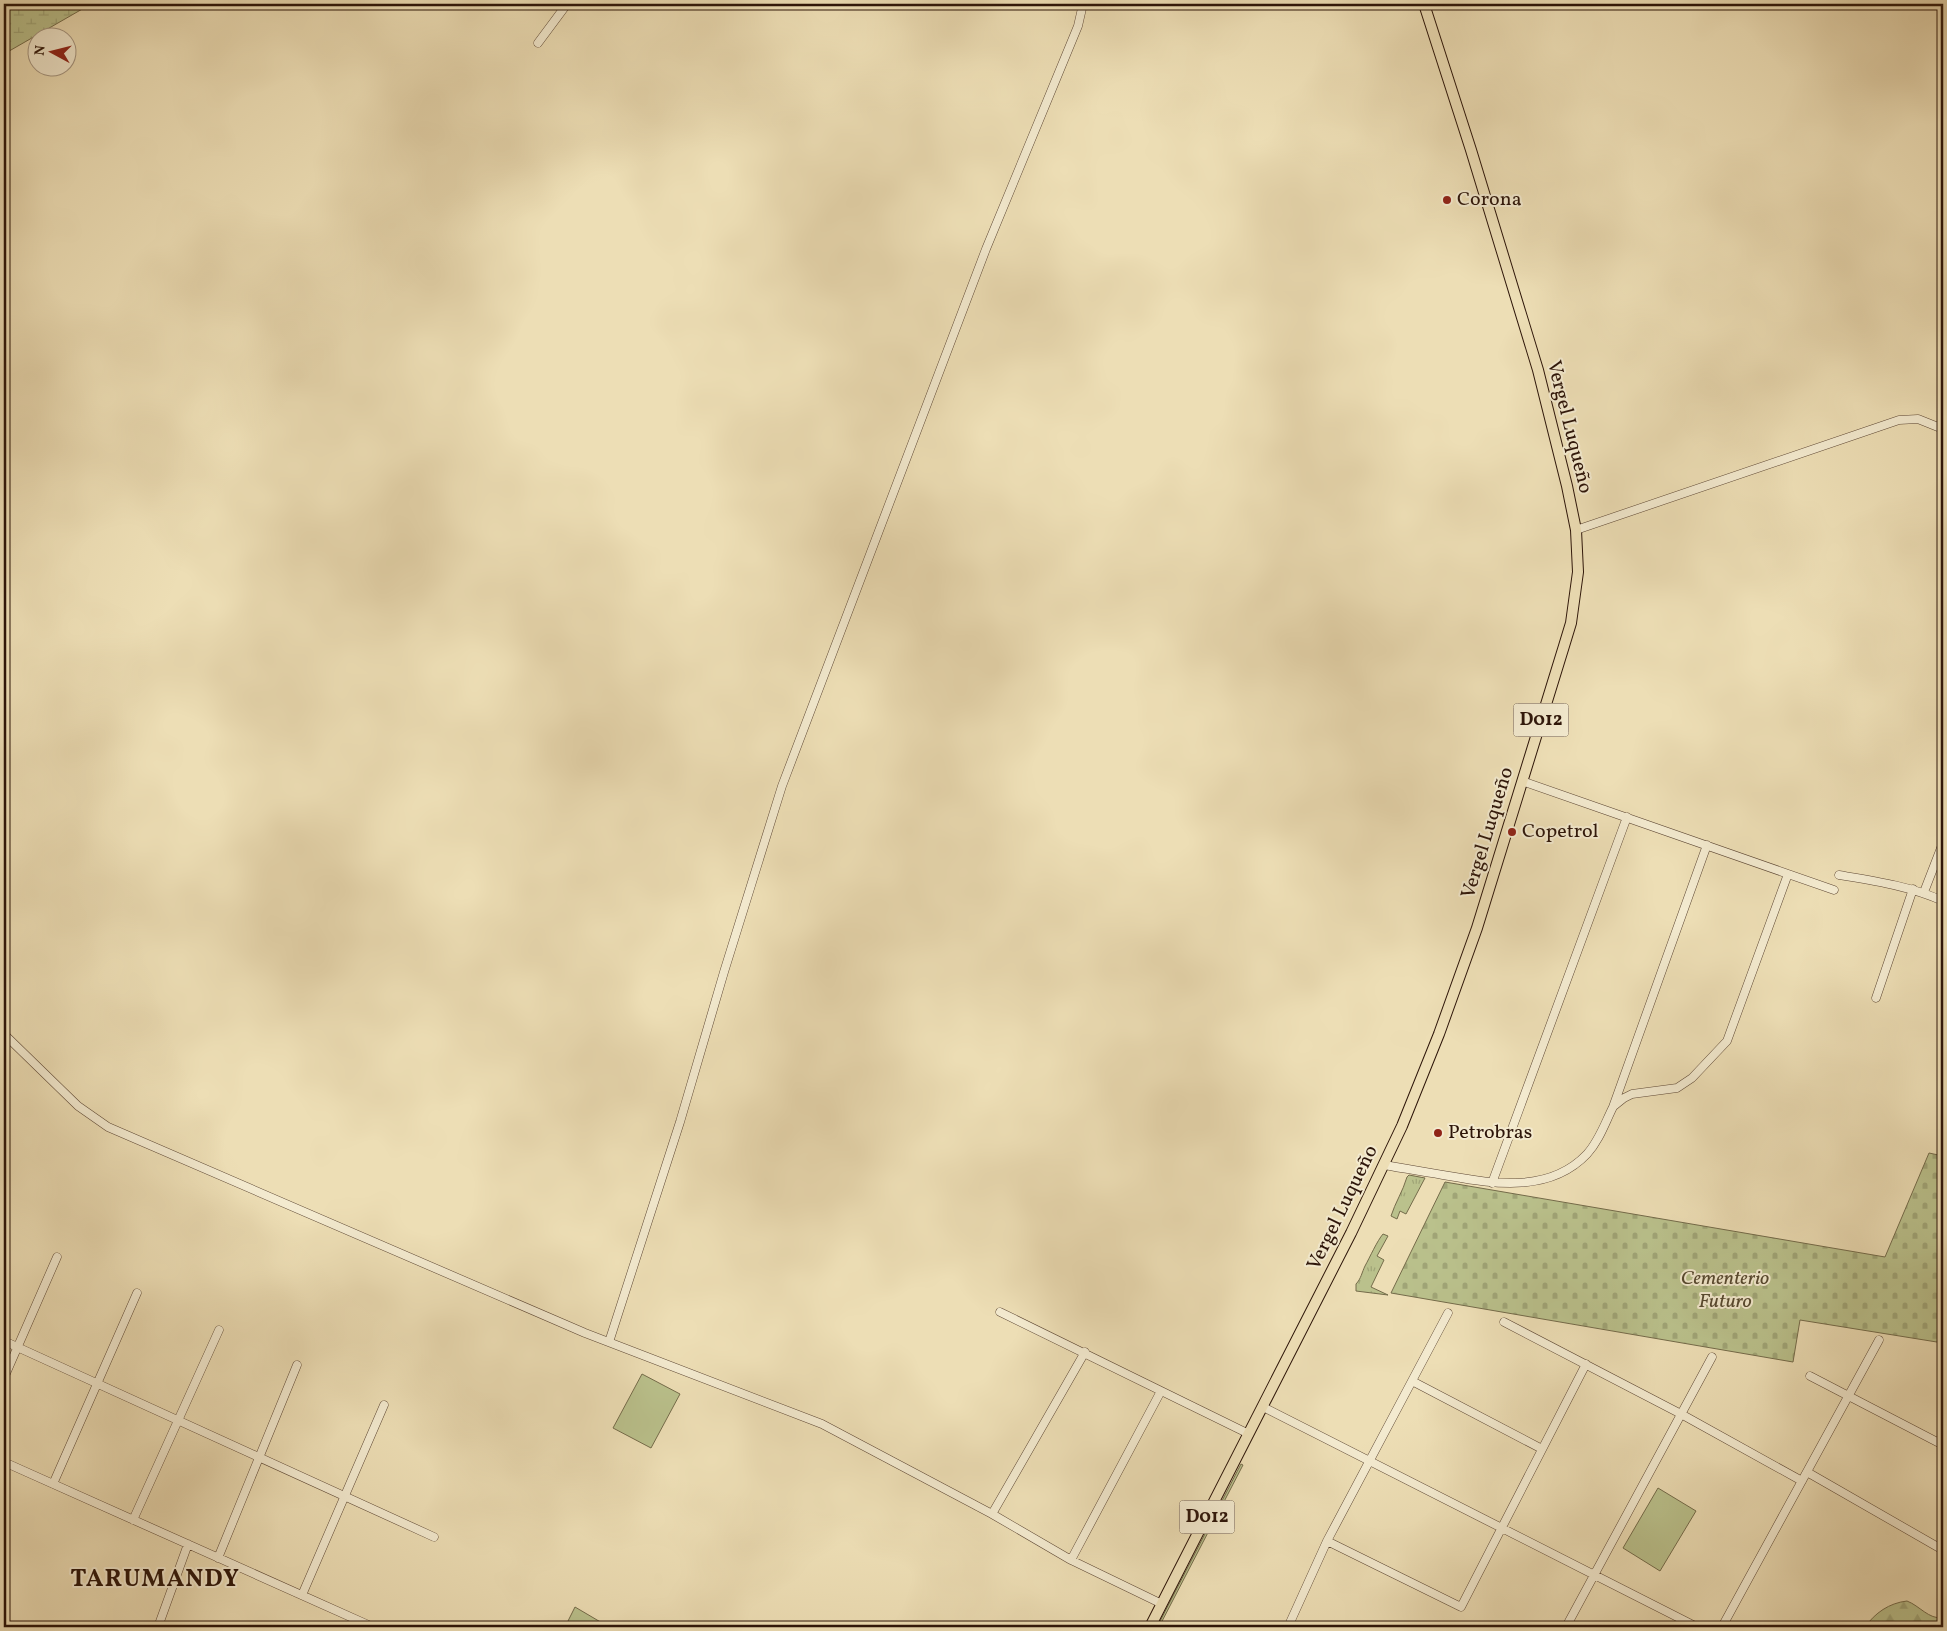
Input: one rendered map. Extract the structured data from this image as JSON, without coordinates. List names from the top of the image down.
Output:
{
  "streets": {
    "main road": ["Vergel Luqueño", "D012"]
  },
  "districts": ["TARUMANDY"],
  "parks": ["Cementerio Futuro"],
  "places": ["Corona", "Copetrol", "Petrobras"],
  "north": "left"
}
